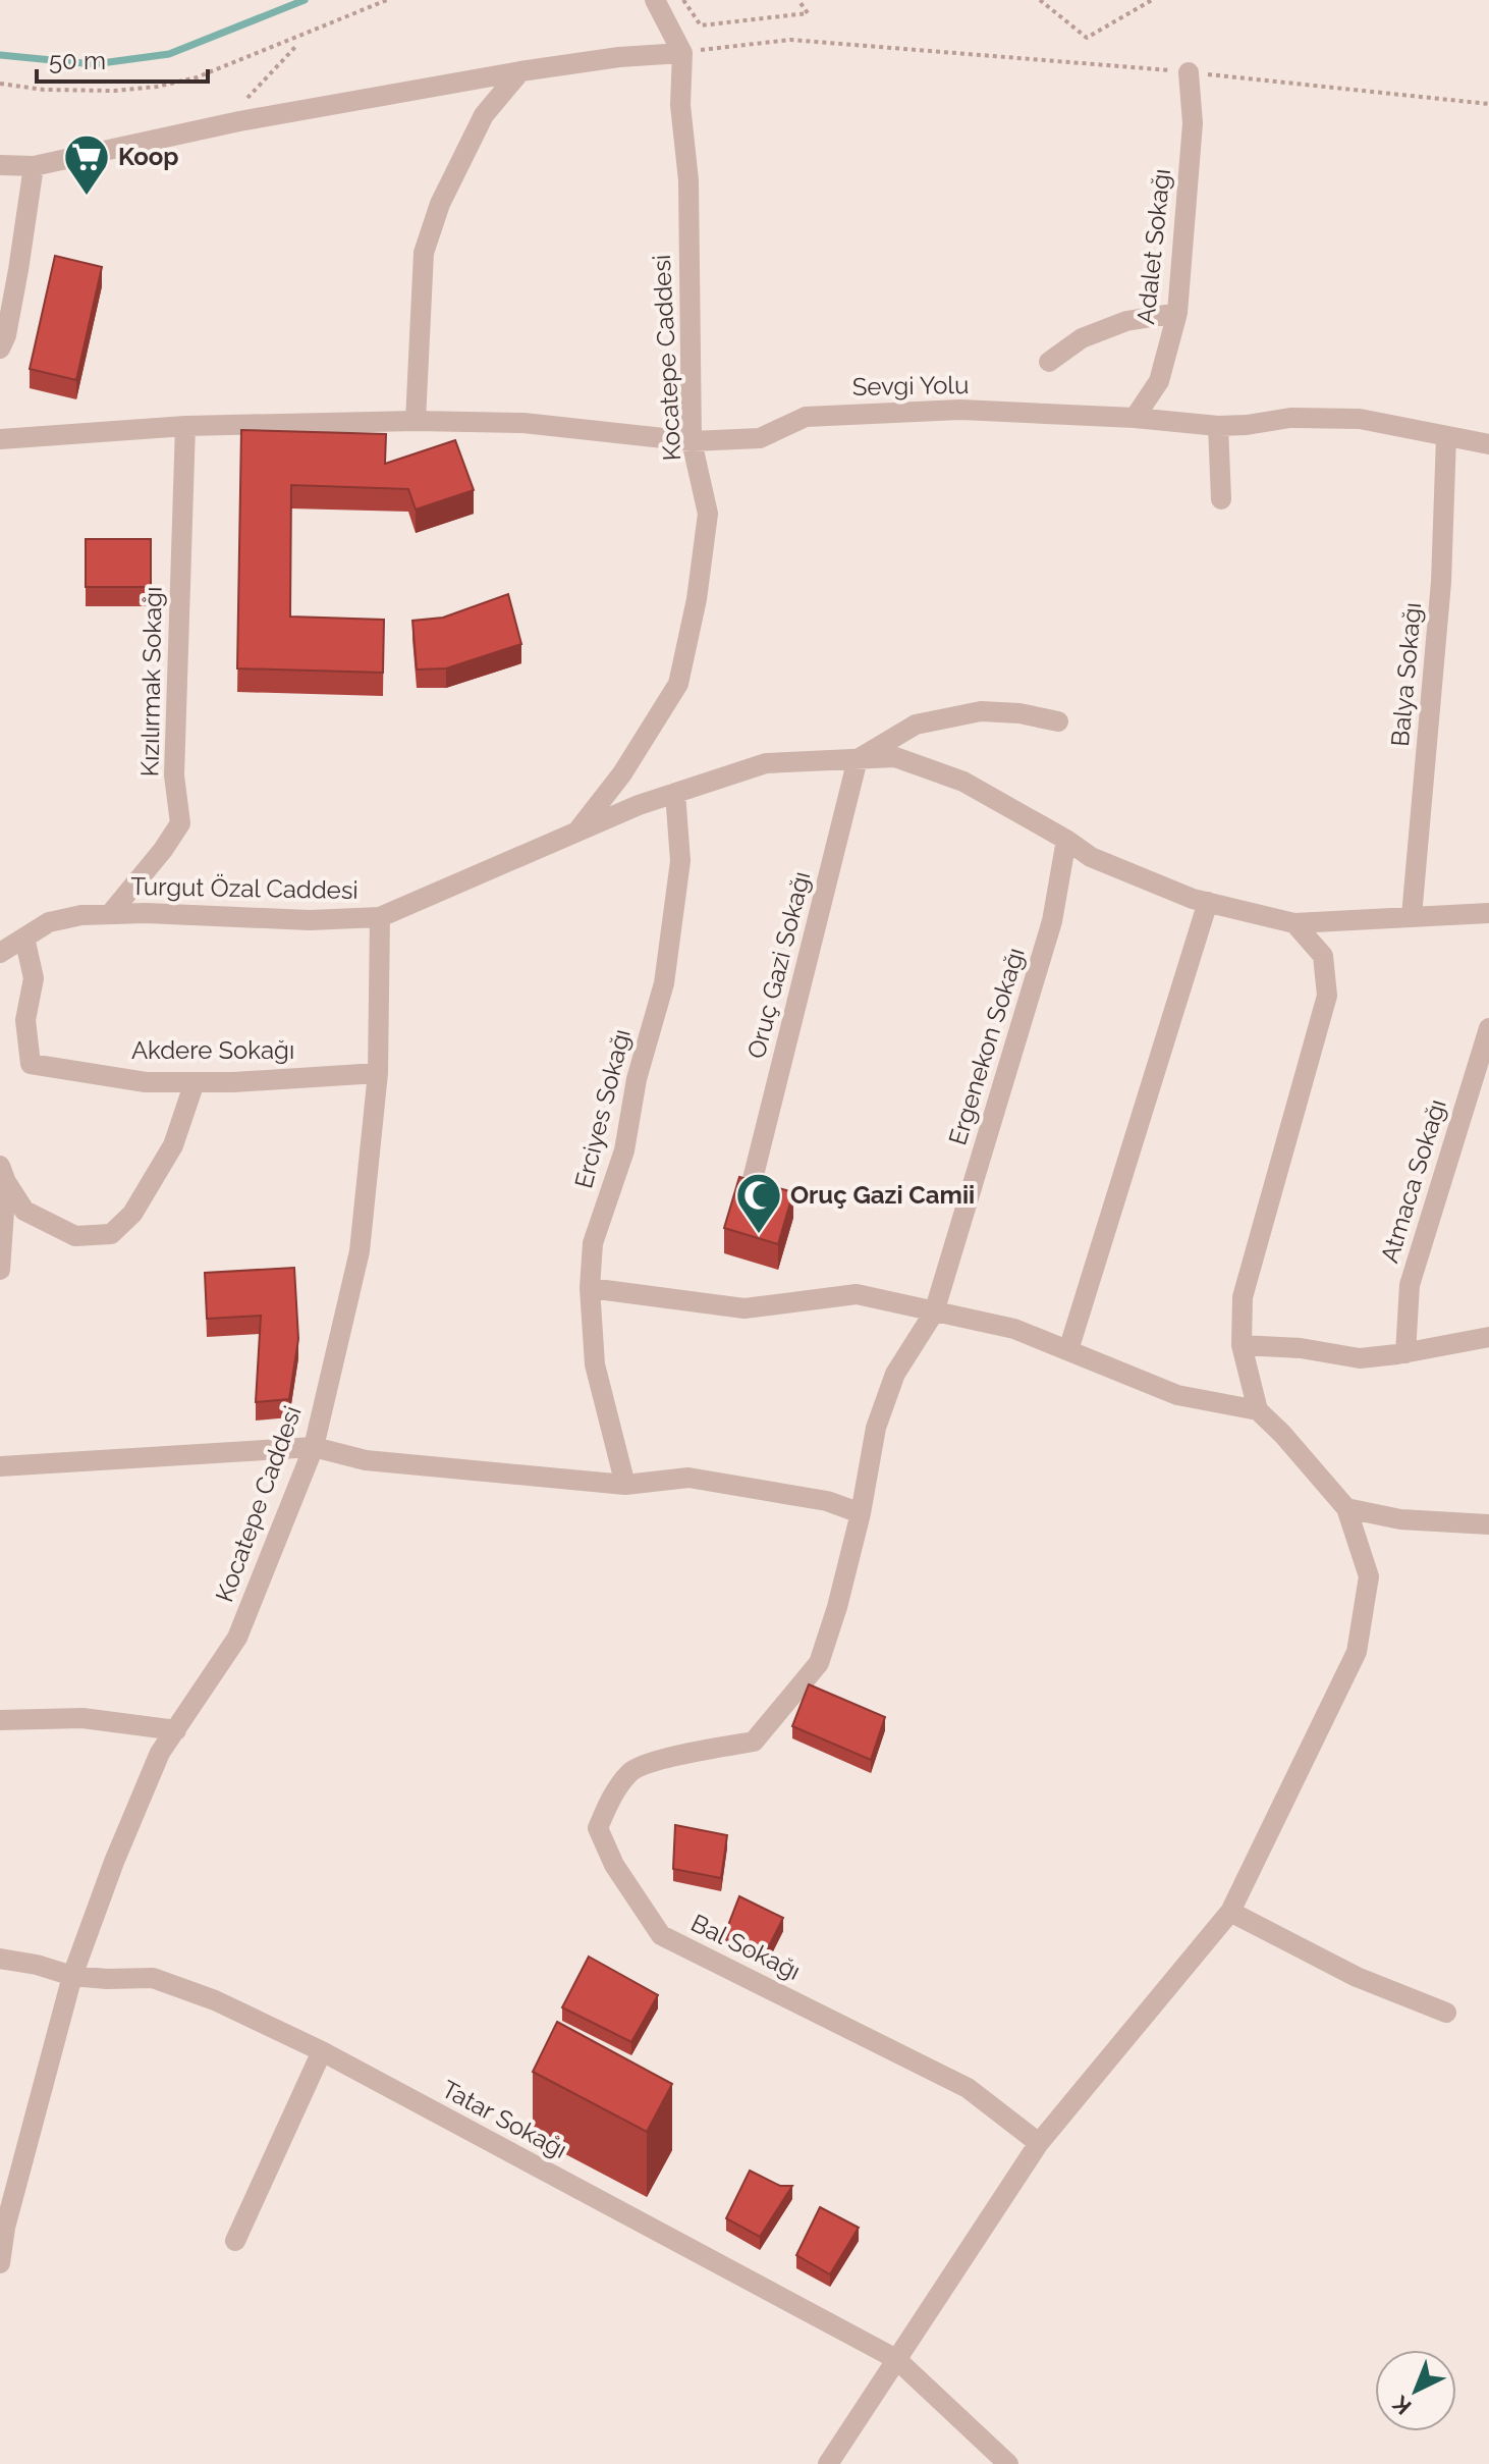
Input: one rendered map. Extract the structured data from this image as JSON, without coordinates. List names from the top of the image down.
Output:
{
  "streets": {
    "street": [
      "Adalet Sokağı",
      "Kocatepe Caddesi",
      "Sevgi Yolu",
      "Balya Sokağı",
      "Kızılırmak Sokağı",
      "Turgut Özal Caddesi",
      "Oruç Gazi Sokağı",
      "Ergenekon Sokağı",
      "Akdere Sokağı",
      "Erciyes Sokağı",
      "Atmaca Sokağı",
      "Bal Sokağı",
      "Tatar Sokağı"
    ]
  },
  "crossings": [
    ["Adalet Sokağı", "Sevgi Yolu"],
    ["Kocatepe Caddesi", "Sevgi Yolu"],
    ["Kocatepe Caddesi", "Turgut Özal Caddesi"],
    ["Kocatepe Caddesi", "Akdere Sokağı"],
    ["Kocatepe Caddesi", "Tatar Sokağı"],
    ["Sevgi Yolu", "Balya Sokağı"],
    ["Sevgi Yolu", "Kızılırmak Sokağı"],
    ["Balya Sokağı", "Turgut Özal Caddesi"],
    ["Kızılırmak Sokağı", "Turgut Özal Caddesi"],
    ["Turgut Özal Caddesi", "Oruç Gazi Sokağı"],
    ["Turgut Özal Caddesi", "Ergenekon Sokağı"],
    ["Turgut Özal Caddesi", "Akdere Sokağı"],
    ["Turgut Özal Caddesi", "Erciyes Sokağı"],
    ["Ergenekon Sokağı", "Bal Sokağı"]
  ],
  "places": {
    "supermarket": ["Koop"],
    "mosque": ["Oruç Gazi Camii"]
  },
  "scale_bar": "50 m",
  "north": "bottom left"
}
